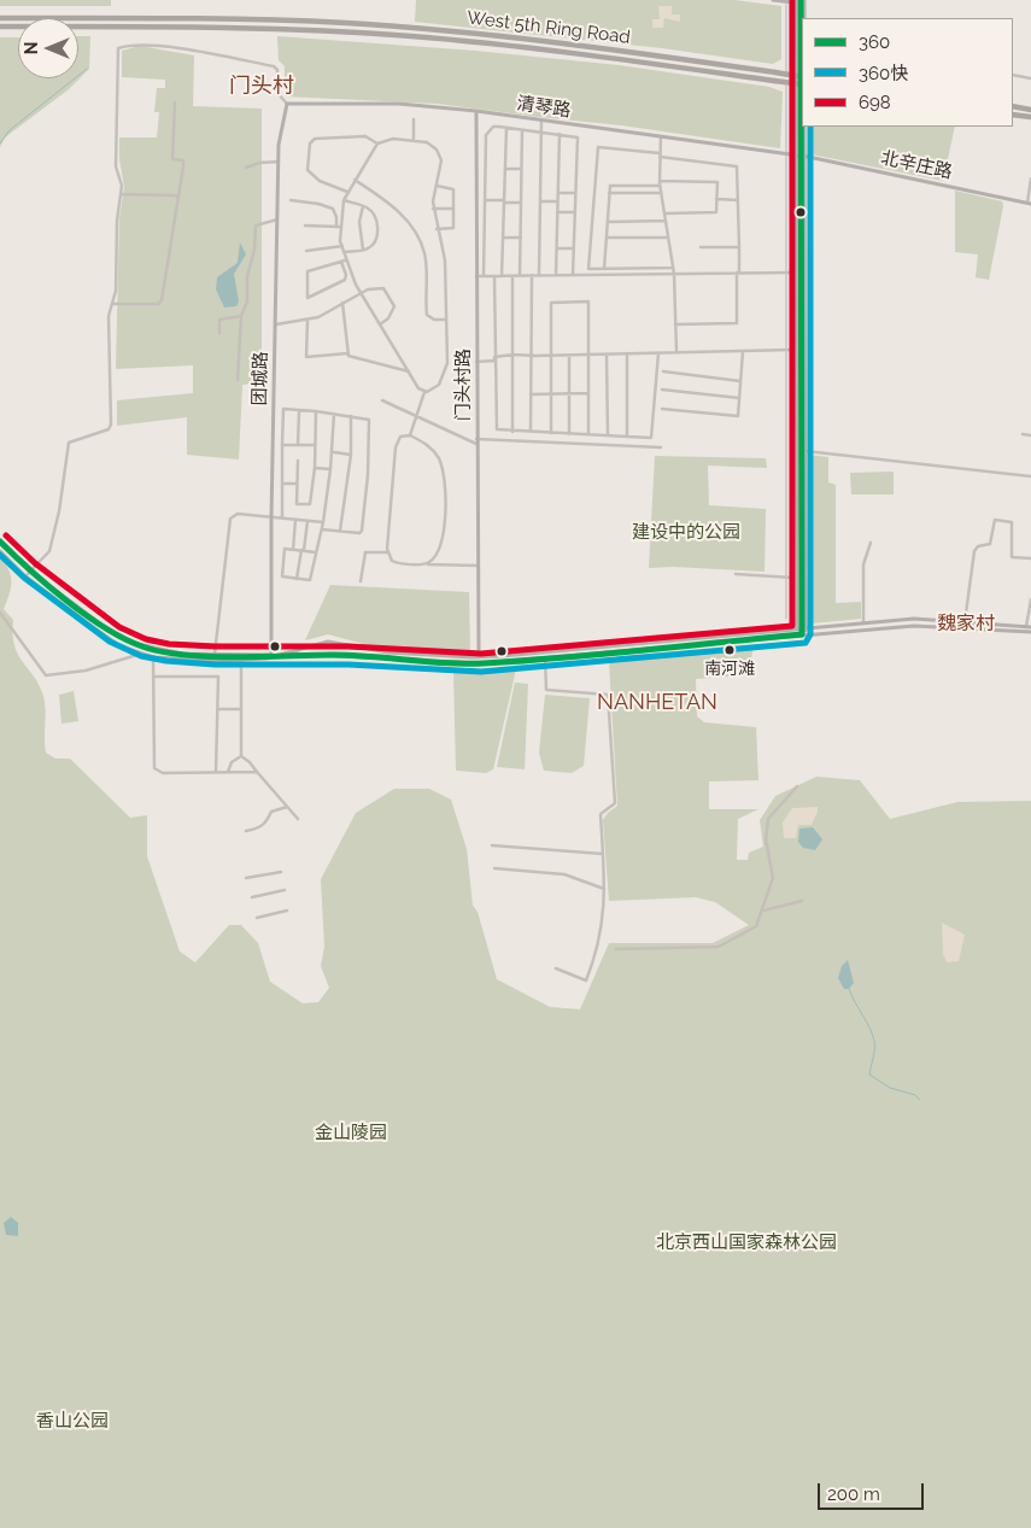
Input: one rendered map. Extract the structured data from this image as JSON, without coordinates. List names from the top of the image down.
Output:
{
  "streets": {
    "highway": ["West 5th Ring Road"],
    "street": [
      "清琴路",
      "北辛庄路",
      "团城路",
      "门头村路"
    ]
  },
  "crossings": [
    ["清琴路", "北辛庄路"],
    ["清琴路", "团城路"],
    ["清琴路", "门头村路"]
  ],
  "districts": ["门头村", "魏家村", "NANHETAN"],
  "parks": [
    "建设中的公园",
    "金山陵园",
    "北京西山国家森林公园",
    "香山公园"
  ],
  "places": ["南河滩"],
  "lines": ["transit line 360", "transit line 698", "transit line 360快"],
  "legend": ["360", "360快", "698"],
  "scale_bar": "200 m",
  "north": "left"
}
